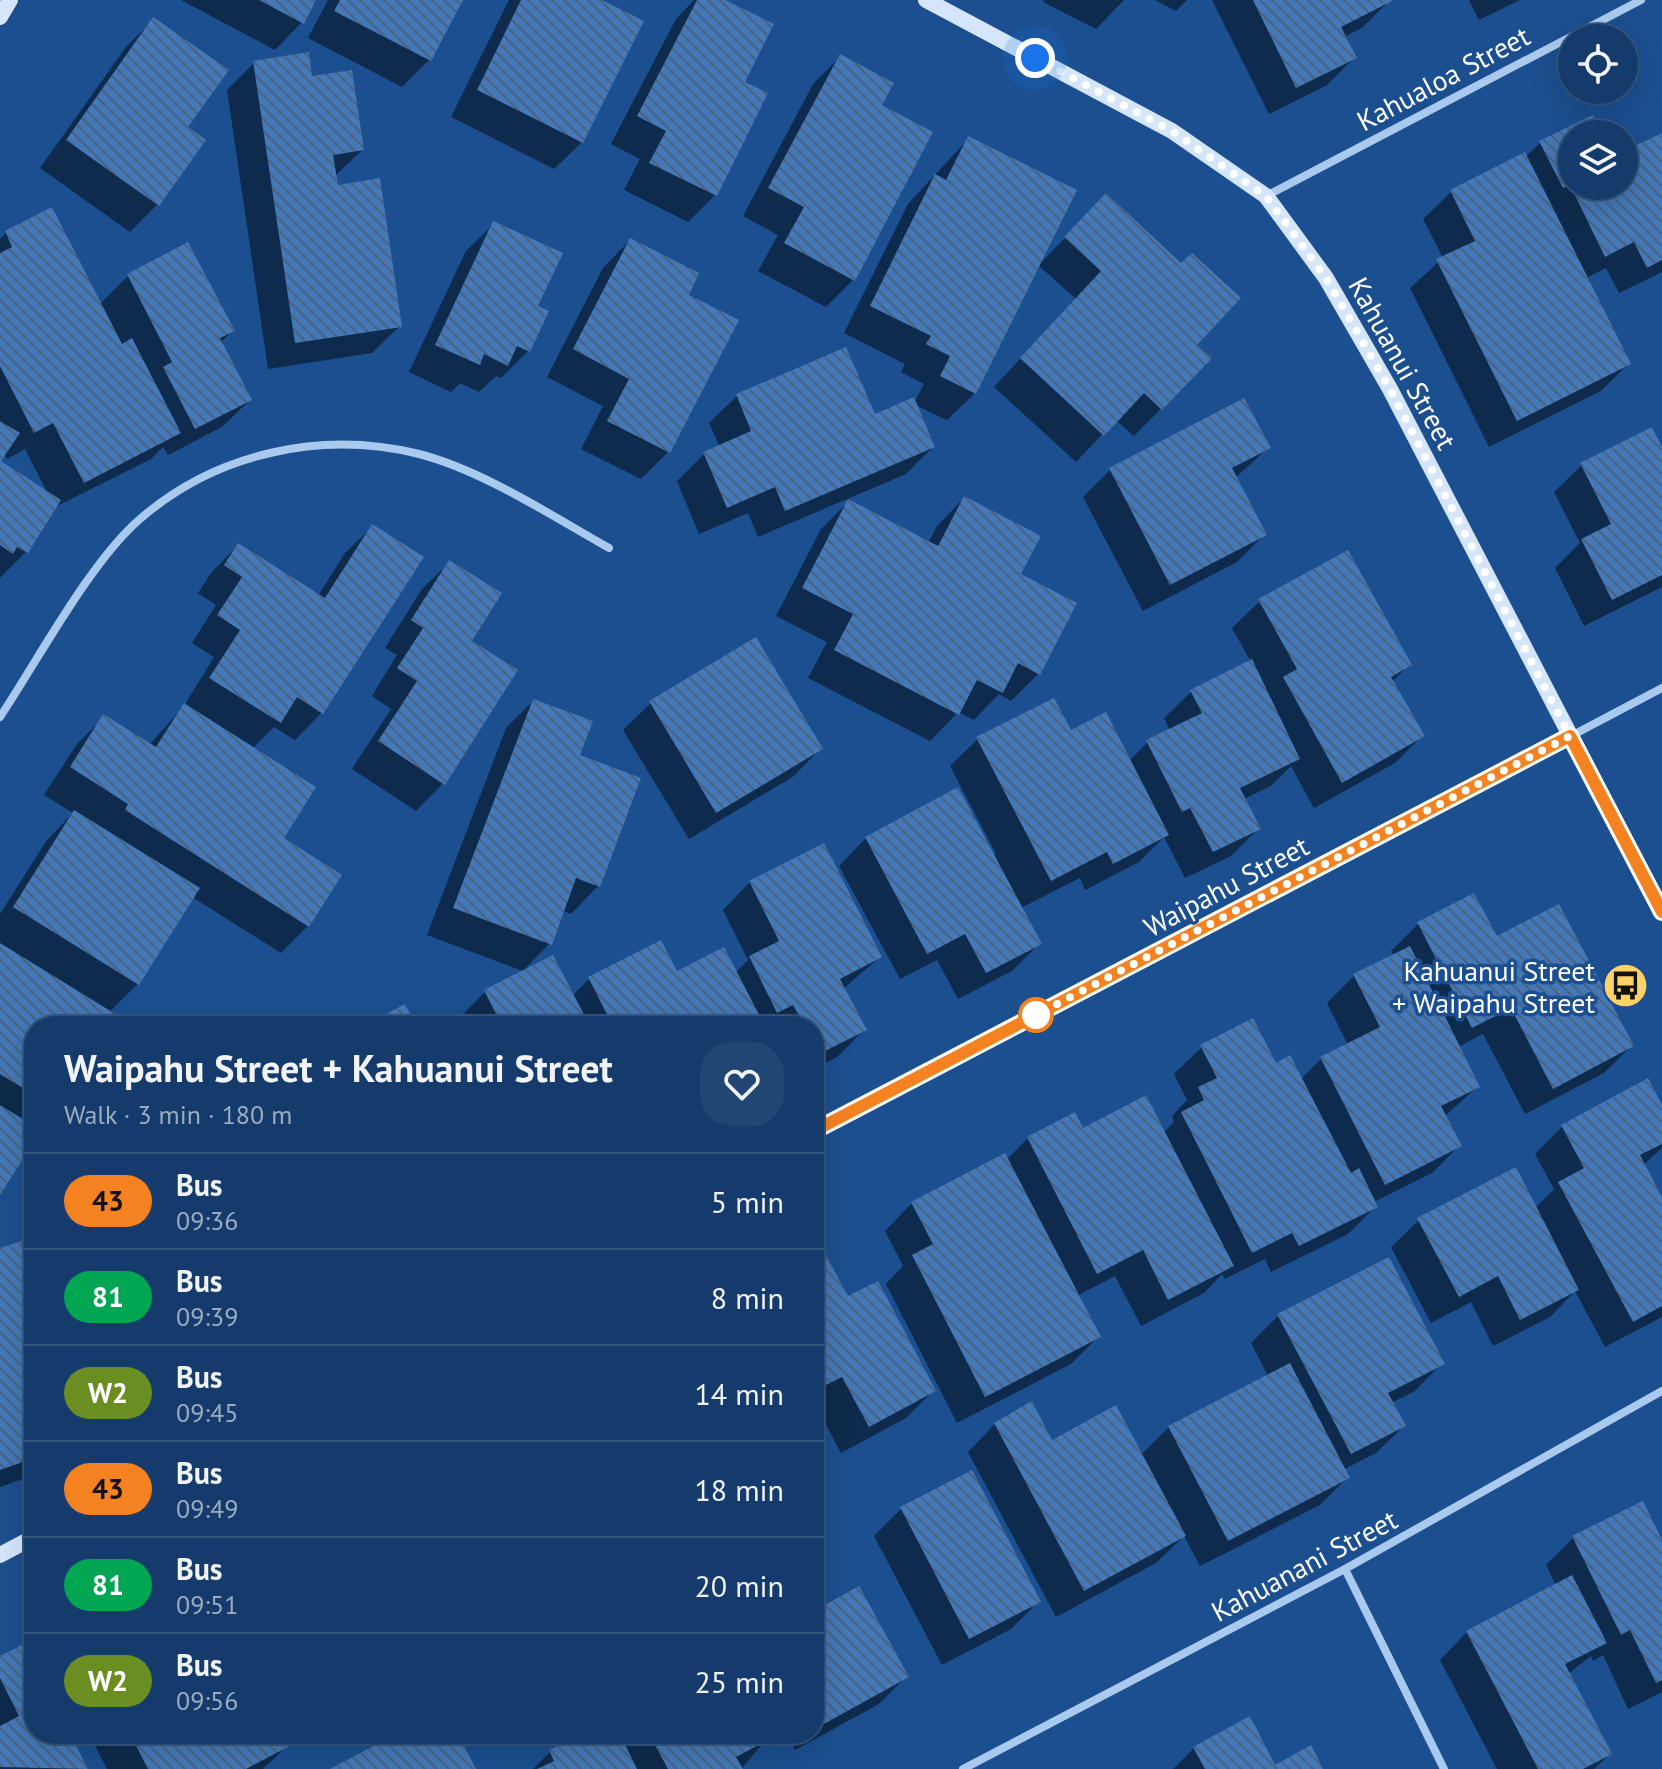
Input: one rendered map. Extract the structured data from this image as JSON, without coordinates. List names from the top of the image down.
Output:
{
  "streets": {
    "street": [
      "Kahualoa Street",
      "Kahuanui Street",
      "Waipahu Street",
      "Kahuanani Street"
    ]
  },
  "crossings": [
    ["Kahualoa Street", "Kahuanui Street"],
    ["Kahuanui Street", "Waipahu Street"]
  ],
  "places": {
    "bus stop": ["Kahuanui Street + Waipahu Street"]
  },
  "lines": ["bus line 43"],
  "page": {
    "heading": ["Waipahu Street + Kahuanui Street", "Walk · 3 min · 180 m"],
    "list": [
      {
        "mark": "43",
        "name": "Bus",
        "note": "09:36",
        "value": "5 min"
      },
      {
        "mark": "81",
        "name": "Bus",
        "note": "09:39",
        "value": "8 min"
      },
      {
        "mark": "W2",
        "name": "Bus",
        "note": "09:45",
        "value": "14 min"
      },
      {
        "mark": "43",
        "name": "Bus",
        "note": "09:49",
        "value": "18 min"
      },
      {
        "mark": "81",
        "name": "Bus",
        "note": "09:51",
        "value": "20 min"
      },
      {
        "mark": "W2",
        "name": "Bus",
        "note": "09:56",
        "value": "25 min"
      }
    ]
  }
}
